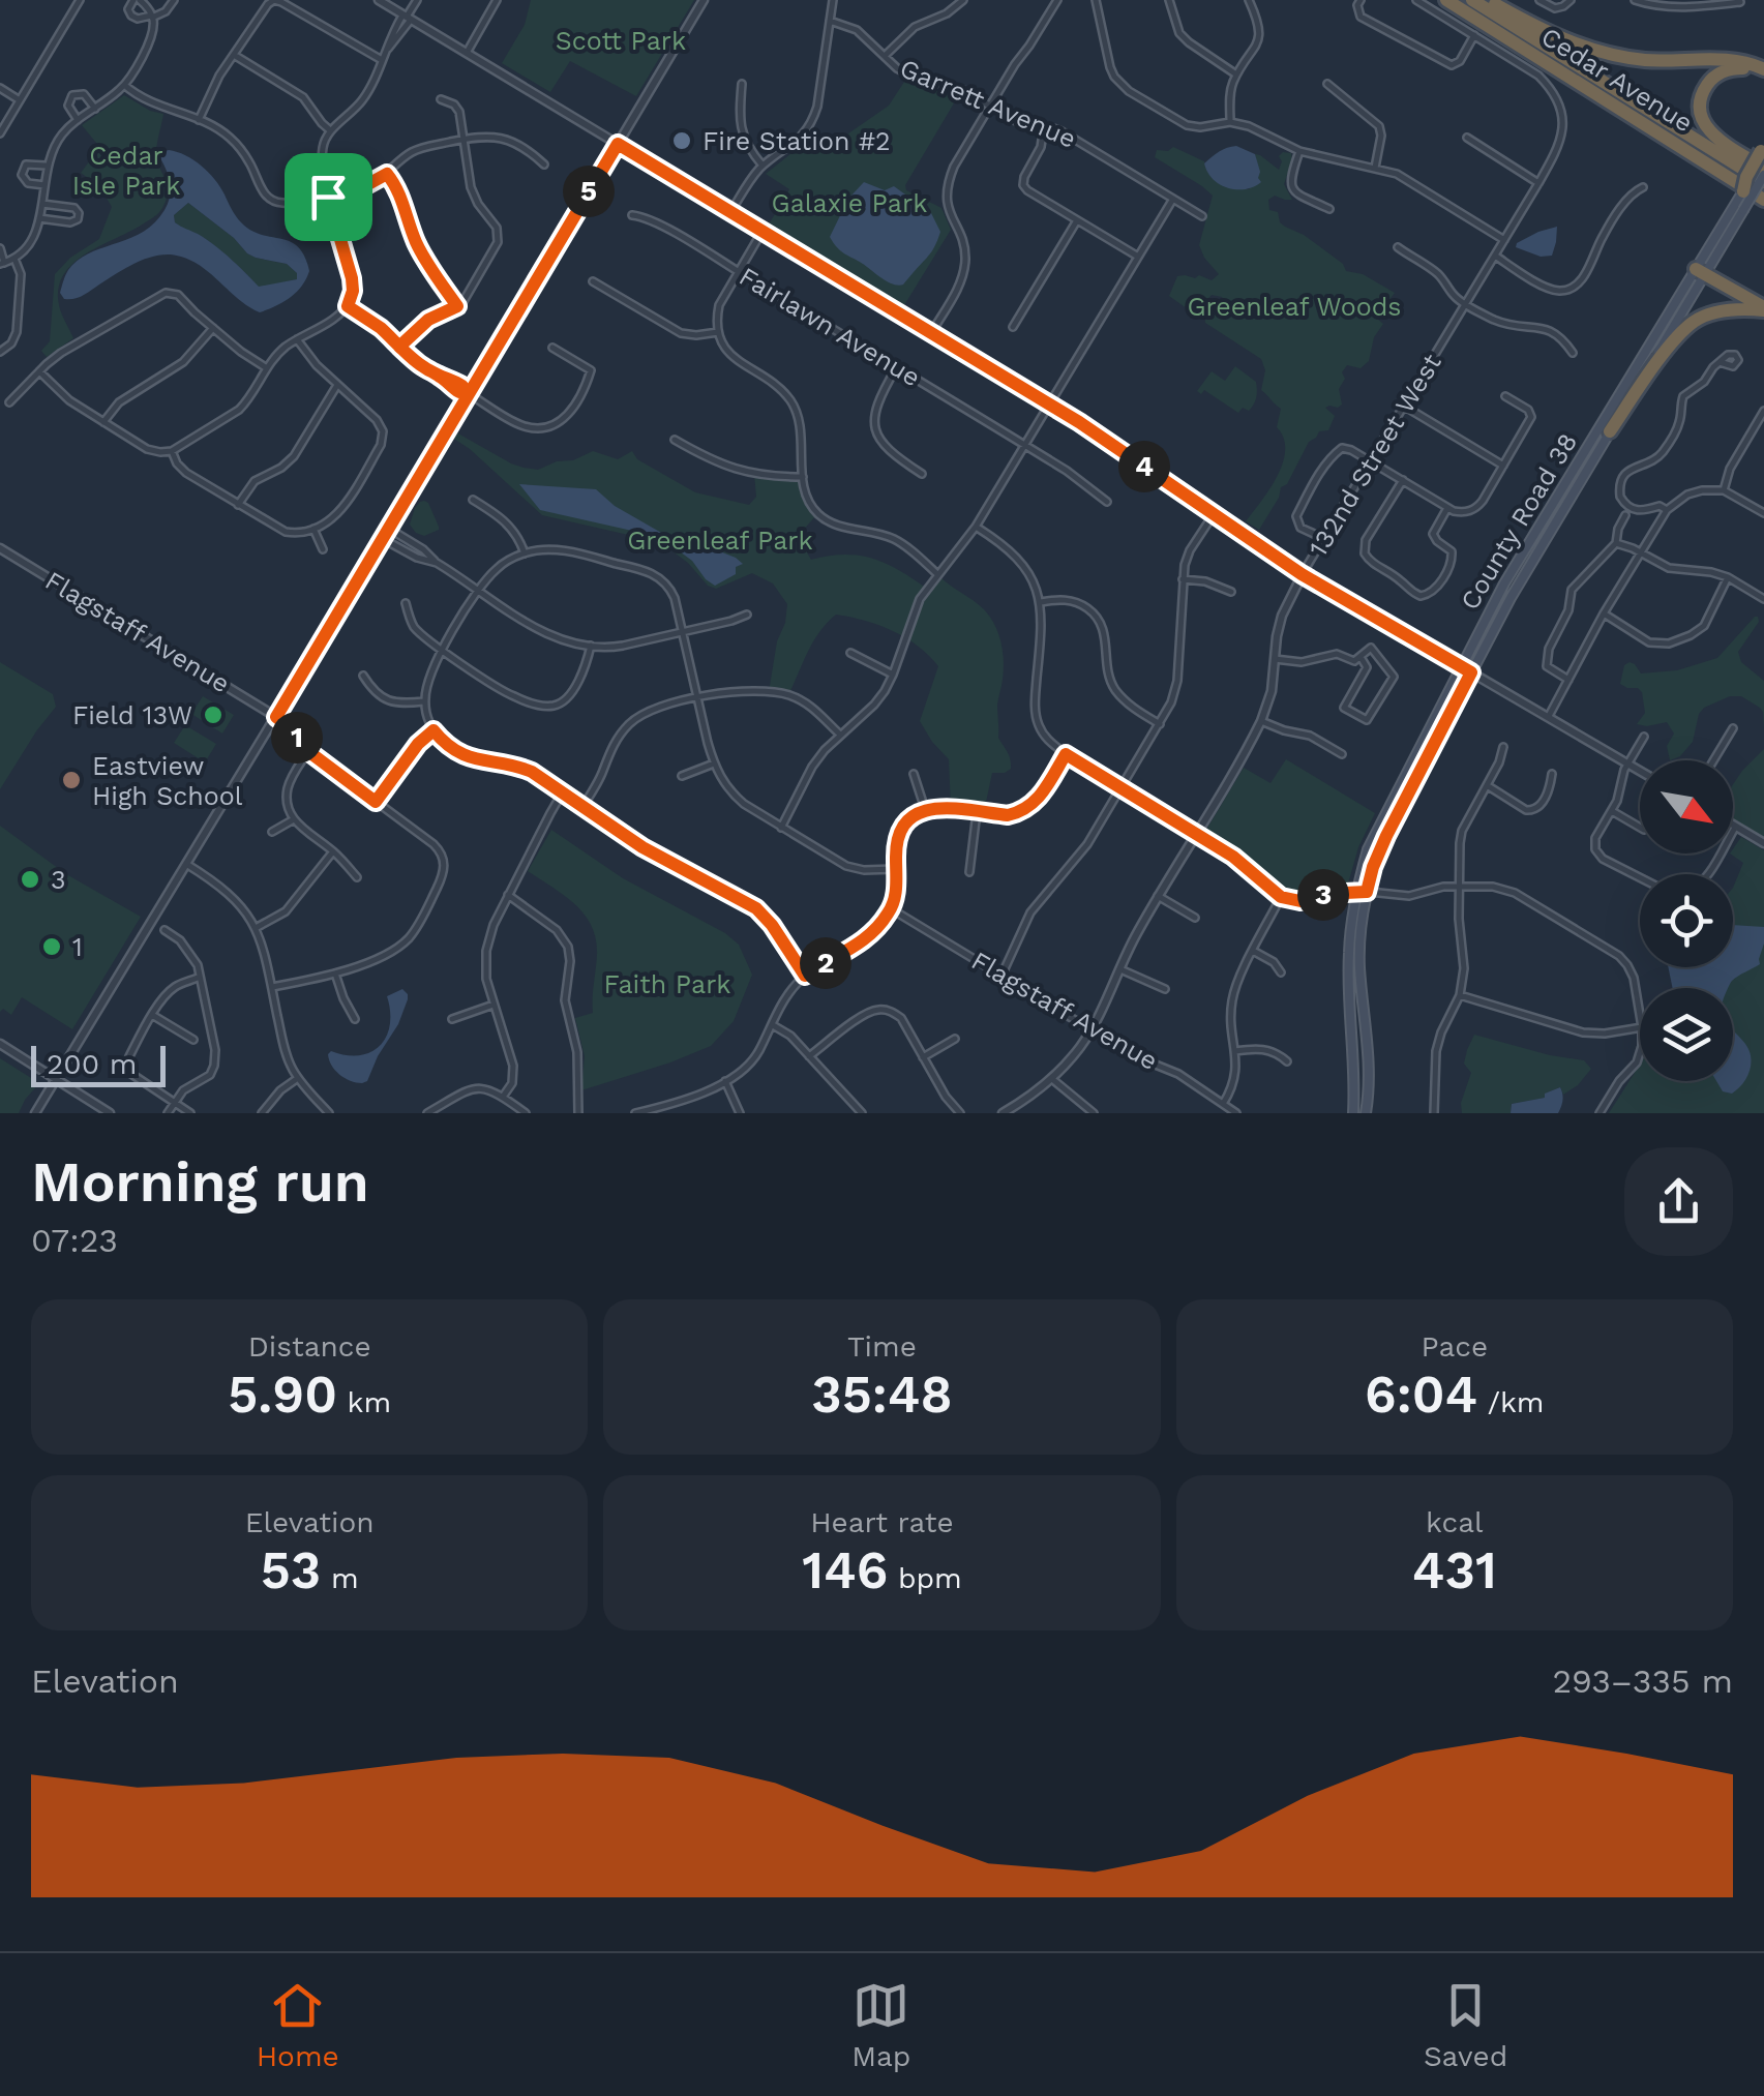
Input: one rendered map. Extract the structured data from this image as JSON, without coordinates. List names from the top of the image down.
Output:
{
  "streets": {
    "highway": ["Cedar Avenue"],
    "main road": ["County Road 38"],
    "street": [
      "Garrett Avenue",
      "Fairlawn Avenue",
      "132nd Street West",
      "Flagstaff Avenue"
    ]
  },
  "crossings": [
    ["Cedar Avenue", "County Road 38"],
    ["132nd Street West", "Flagstaff Avenue"]
  ],
  "parks": [
    "Scott Park",
    "Cedar Isle Park",
    "Galaxie Park",
    "Greenleaf Woods",
    "Greenleaf Park",
    "Faith Park"
  ],
  "places": [
    "Fire Station #2",
    "Field 13W",
    "Eastview High School",
    "3",
    "1"
  ],
  "scale_bar": "200 m",
  "north": "bottom right",
  "page": {
    "pins": [
      "5",
      "4",
      "1",
      "3",
      "2"
    ],
    "scale": "200 m",
    "heading": ["Morning run", "07:23"],
    "stats": [
      ["Distance", "5.90 km"],
      ["Time", "35:48"],
      ["Pace", "6:04 /km"],
      ["Elevation", "53 m"],
      ["Heart rate", "146 bpm"],
      ["kcal", "431"]
    ],
    "chart": ["Elevation", "293–335 m"],
    "tabs": ["Home", "Map", "Saved"]
  }
}
